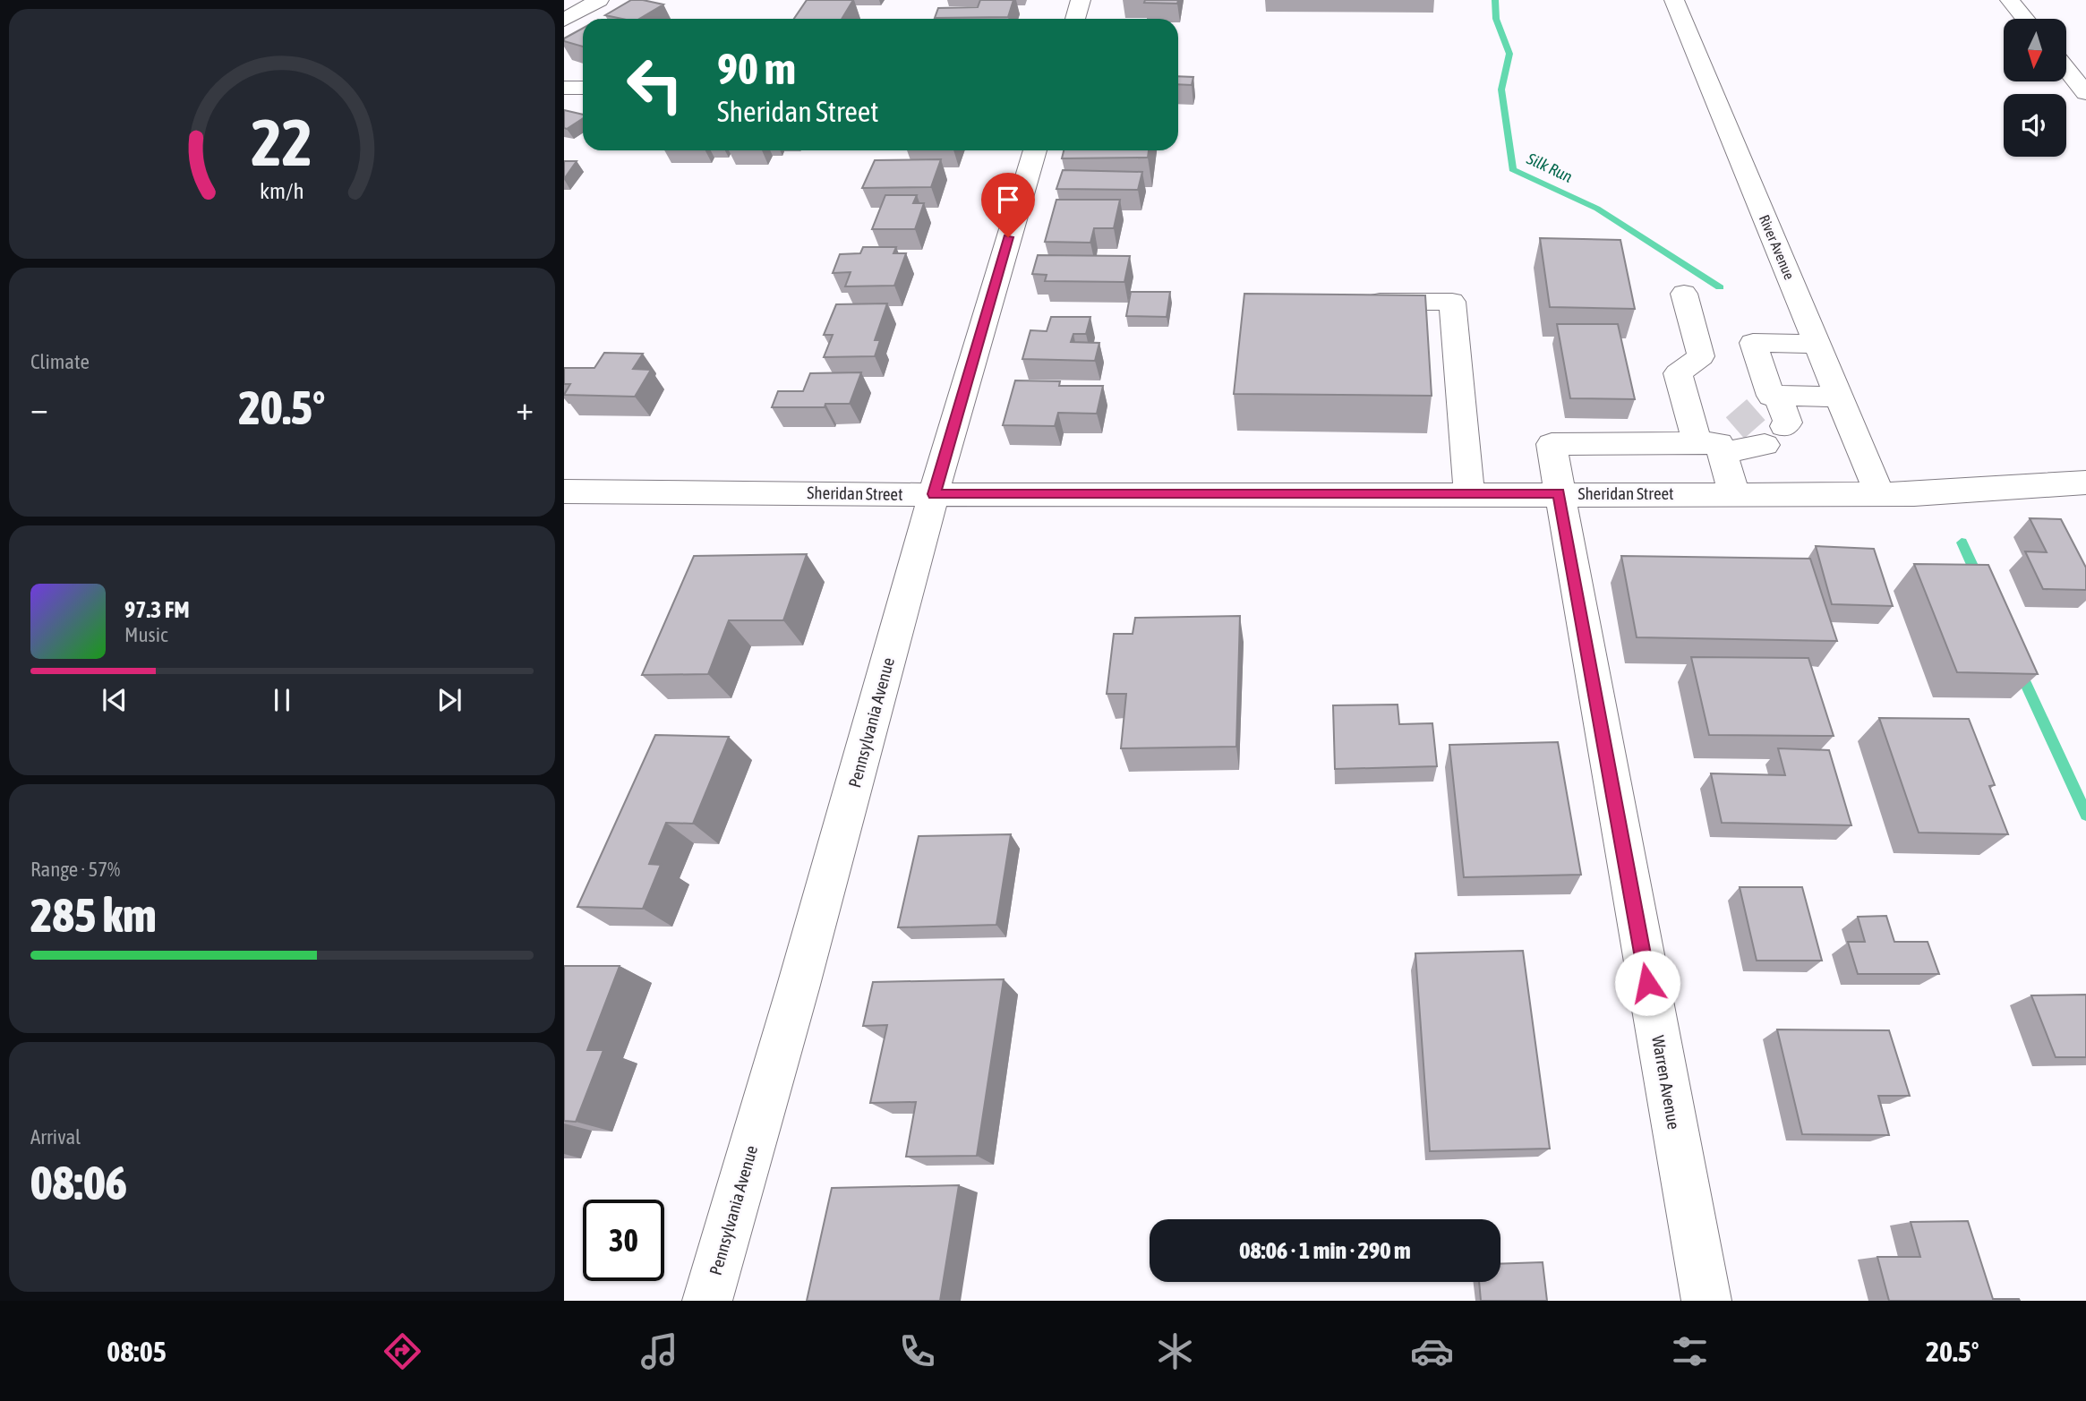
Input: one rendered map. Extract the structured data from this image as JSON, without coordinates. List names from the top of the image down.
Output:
{
  "streets": {
    "street": [
      "River Avenue",
      "Sheridan Street",
      "Pennsylvania Avenue",
      "Warren Avenue"
    ]
  },
  "crossings": [
    ["River Avenue", "Sheridan Street"],
    ["Sheridan Street", "Pennsylvania Avenue"],
    ["Sheridan Street", "Warren Avenue"]
  ],
  "water": ["Silk Run"],
  "north": "bottom",
  "page": {
    "turn": ["90 m", "Sheridan Street"],
    "tile": [
      "Climate",
      ["Range · 57%", "285 km"],
      ["Arrival", "08:06"]
    ],
    "heat": ["−", "20.5°", "+"],
    "song": ["97.3 FM", "Music"],
    "limit": "30",
    "trip": "08:06 · 1 min · 290 m",
    "tabs": ["08:05", "20.5°"],
    "gauge": ["22", "km/h"]
  }
}
